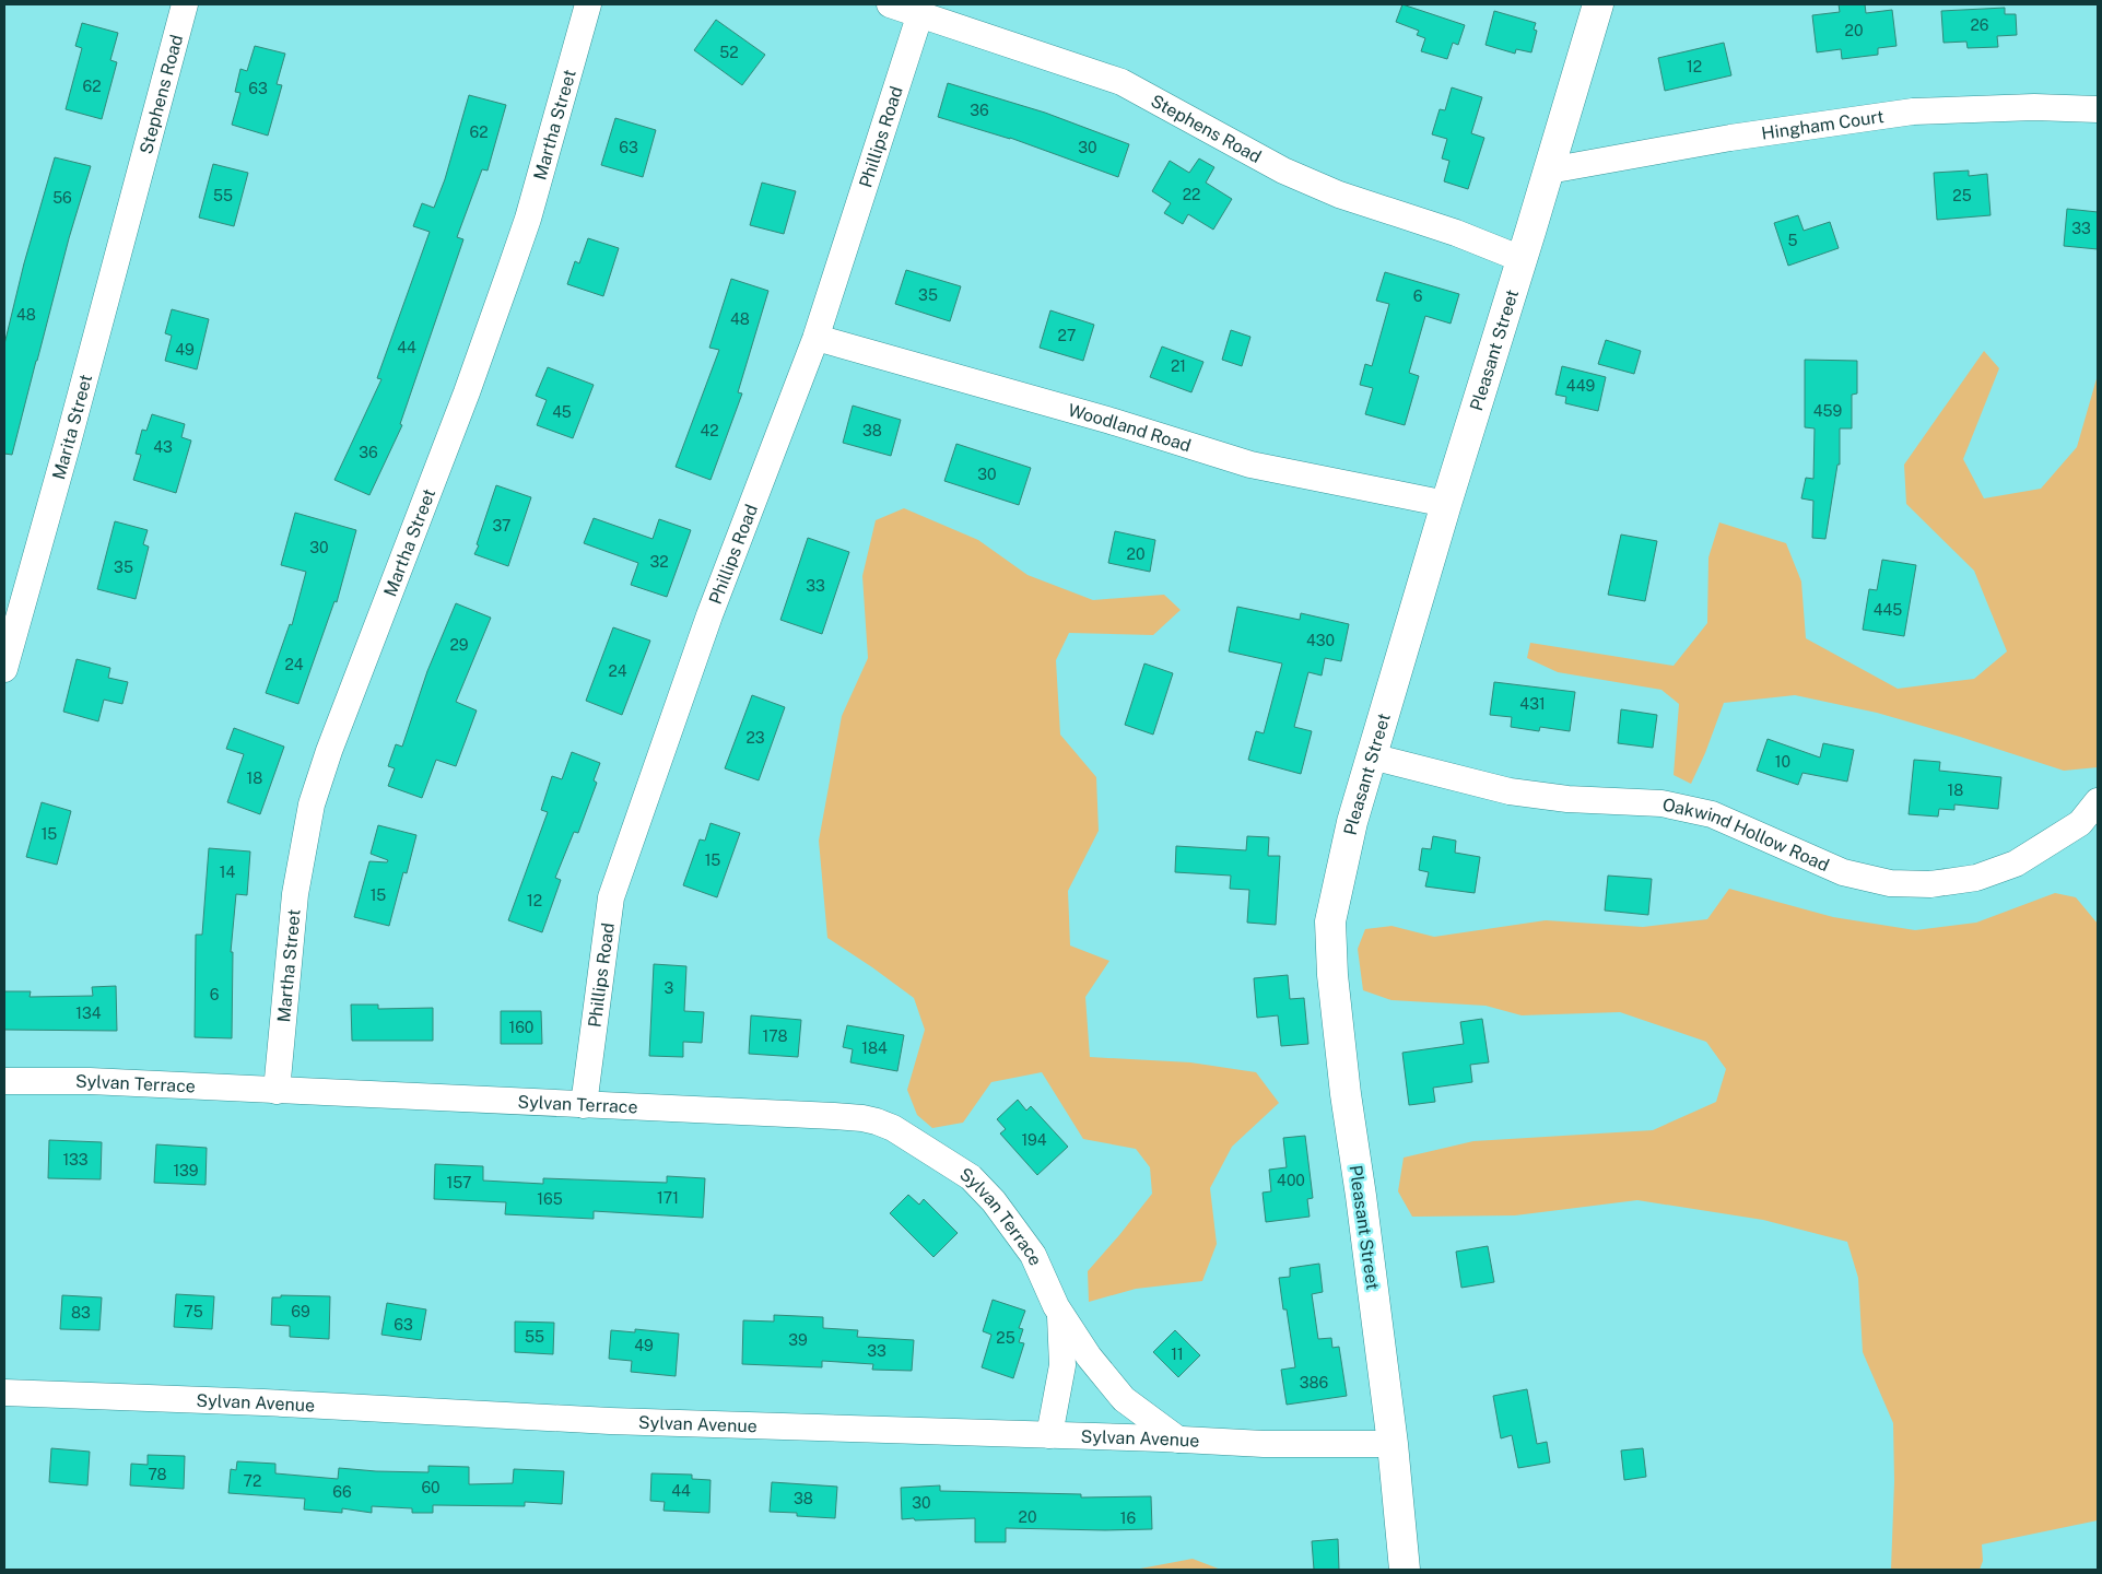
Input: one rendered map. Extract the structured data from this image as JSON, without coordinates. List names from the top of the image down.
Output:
{
  "streets": {
    "street": [
      "Stephens Road",
      "Martha Street",
      "Hingham Court",
      "Phillips Road",
      "Pleasant Street",
      "Marita Street",
      "Woodland Road",
      "Oakwind Hollow Road",
      "Sylvan Terrace",
      "Sylvan Avenue"
    ]
  },
  "crossings": [
    ["Stephens Road", "Phillips Road"],
    ["Stephens Road", "Pleasant Street"],
    ["Stephens Road", "Marita Street"],
    ["Martha Street", "Sylvan Terrace"],
    ["Hingham Court", "Pleasant Street"],
    ["Phillips Road", "Woodland Road"],
    ["Phillips Road", "Sylvan Terrace"],
    ["Pleasant Street", "Woodland Road"],
    ["Pleasant Street", "Oakwind Hollow Road"],
    ["Pleasant Street", "Sylvan Avenue"],
    ["Sylvan Terrace", "Sylvan Avenue"]
  ],
  "house_numbers": [
    "26",
    "20",
    "52",
    "12",
    "62",
    "63",
    "36",
    "62",
    "63",
    "30",
    "22",
    "55",
    "25",
    "56",
    "33",
    "5",
    "35",
    "6",
    "48",
    "48",
    "27",
    "44",
    "49",
    "21",
    "449",
    "459",
    "45",
    "42",
    "38",
    "43",
    "36",
    "30",
    "37",
    "30",
    "20",
    "32",
    "35",
    "33",
    "445",
    "430",
    "29",
    "24",
    "24",
    "431",
    "23",
    "10",
    "18",
    "18",
    "15",
    "15",
    "14",
    "15",
    "12",
    "3",
    "6",
    "134",
    "160",
    "178",
    "184",
    "194",
    "133",
    "139",
    "400",
    "157",
    "171",
    "165",
    "75",
    "69",
    "83",
    "63",
    "55",
    "25",
    "39",
    "49",
    "33",
    "11",
    "386",
    "78",
    "72",
    "60",
    "44",
    "66",
    "38",
    "30",
    "20",
    "16"
  ]
}
